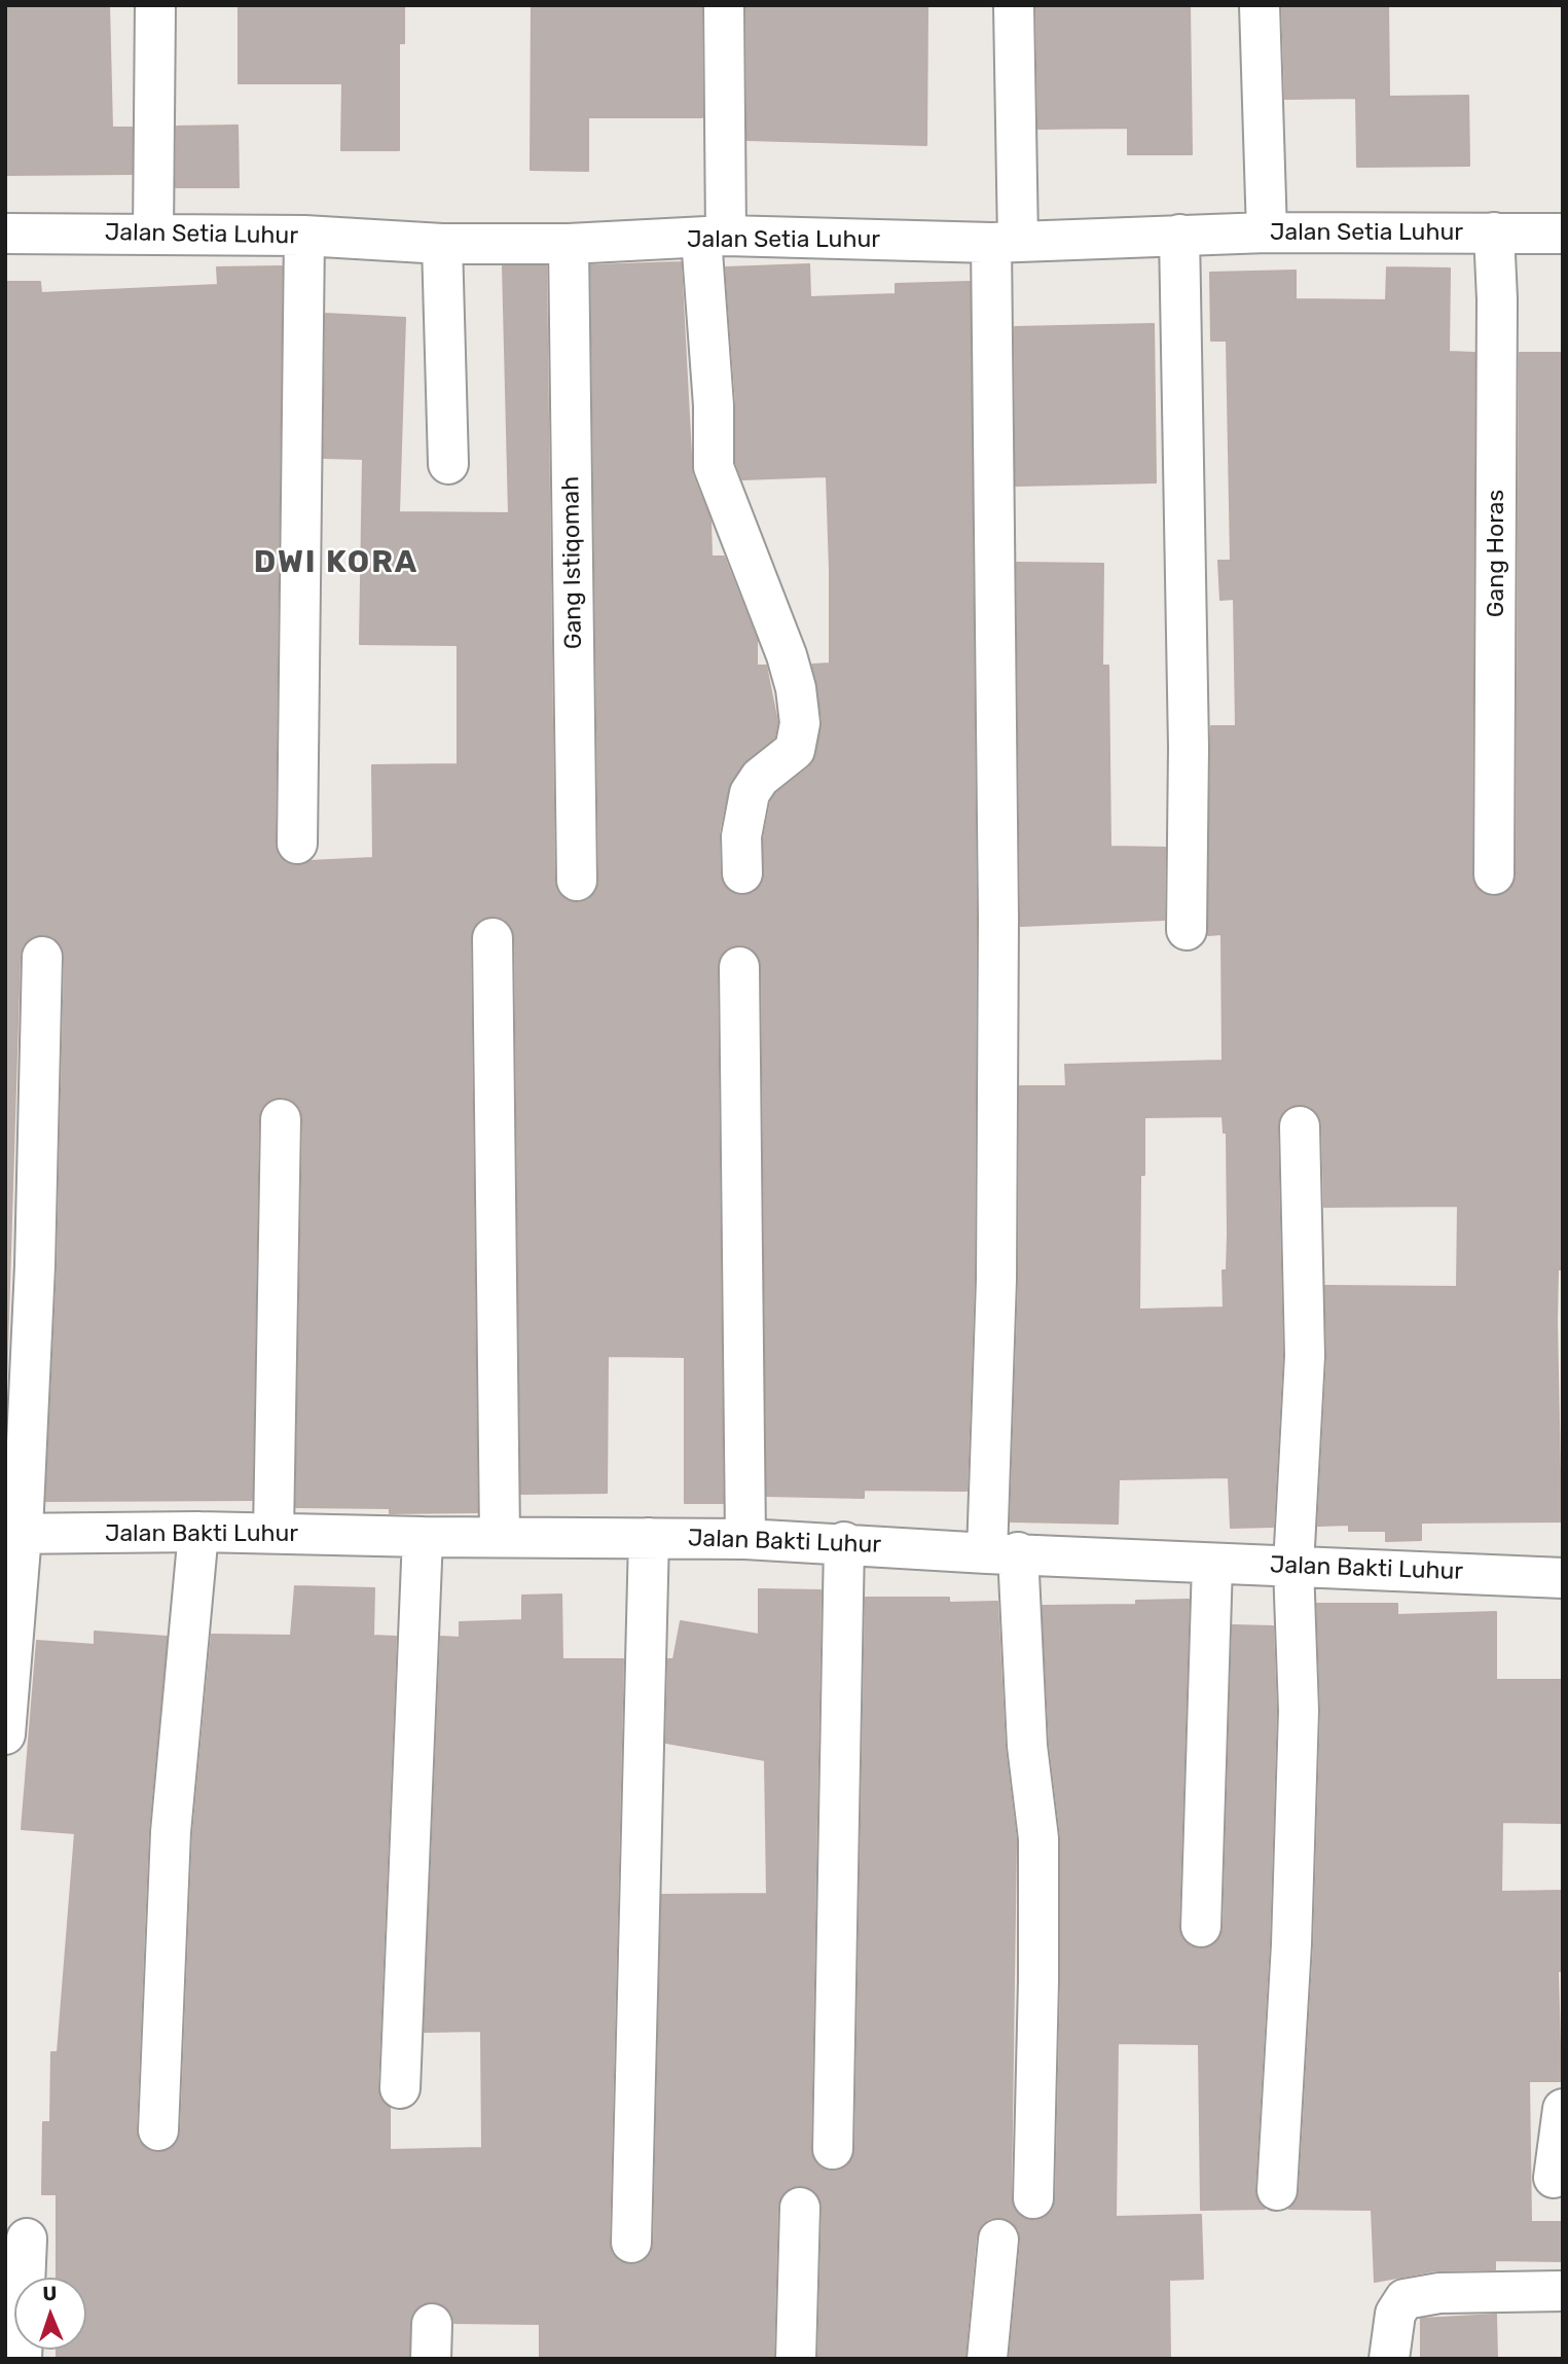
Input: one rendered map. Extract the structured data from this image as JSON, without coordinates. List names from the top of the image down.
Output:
{
  "streets": {
    "street": [
      "Jalan Setia Luhur",
      "Gang Horas",
      "Gang Istiqomah",
      "Jalan Bakti Luhur"
    ]
  },
  "crossings": [
    ["Jalan Setia Luhur", "Gang Horas"],
    ["Jalan Setia Luhur", "Gang Istiqomah"]
  ],
  "districts": ["DWI KORA"],
  "north": "top"
}
